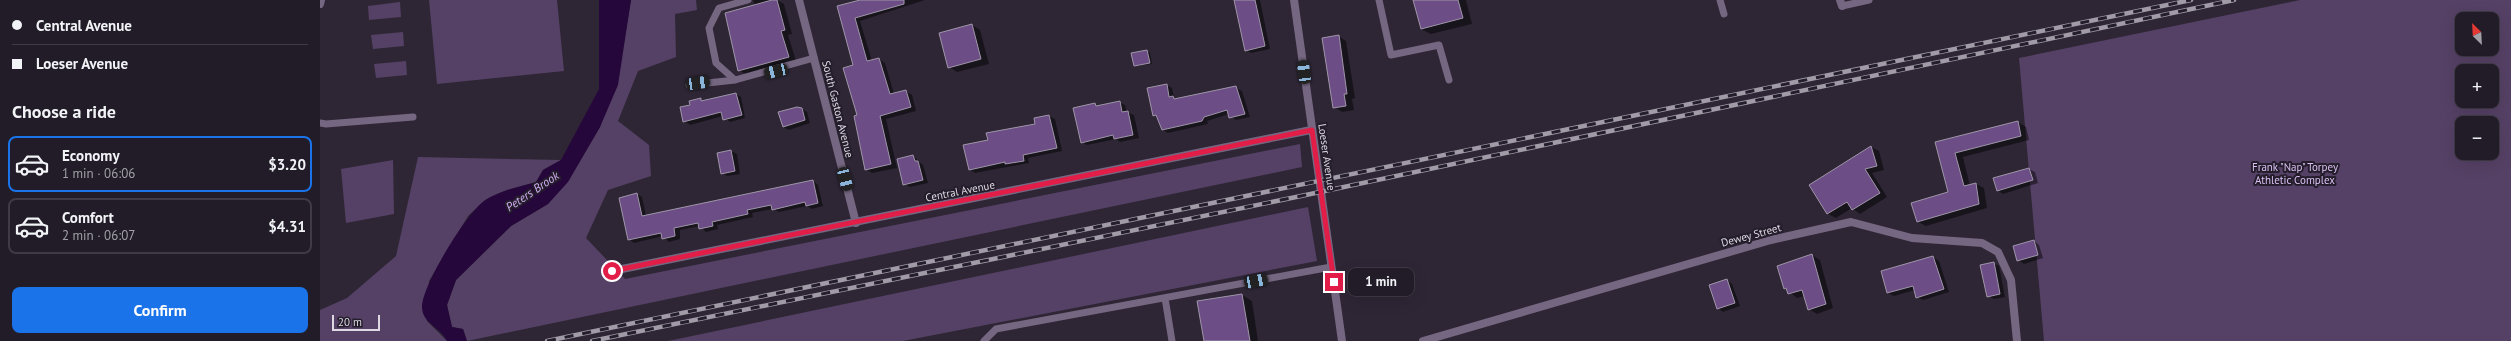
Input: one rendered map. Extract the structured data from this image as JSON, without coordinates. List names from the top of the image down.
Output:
{
  "streets": {
    "street": [
      "South Gaston Avenue",
      "Loeser Avenue",
      "Central Avenue",
      "Dewey Street"
    ]
  },
  "crossings": [
    ["South Gaston Avenue", "Central Avenue"],
    ["Loeser Avenue", "Central Avenue"]
  ],
  "water": ["Peters Brook"],
  "parks": ["Frank \"Nap\" Torpey Athletic Complex"],
  "scale_bar": "20 m",
  "north": "top left",
  "page": {
    "banner": ["Central Avenue", "Loeser Avenue"],
    "map_buttons": ["+", "−"],
    "heading": "Choose a ride",
    "list": [
      {
        "name": "Economy",
        "note": "1 min · 06:06",
        "value": "$3.20"
      },
      {
        "name": "Comfort",
        "note": "2 min · 06:07",
        "value": "$4.31"
      }
    ],
    "bubble": "1 min",
    "buttons": "Confirm",
    "scale": "20 m"
  }
}
